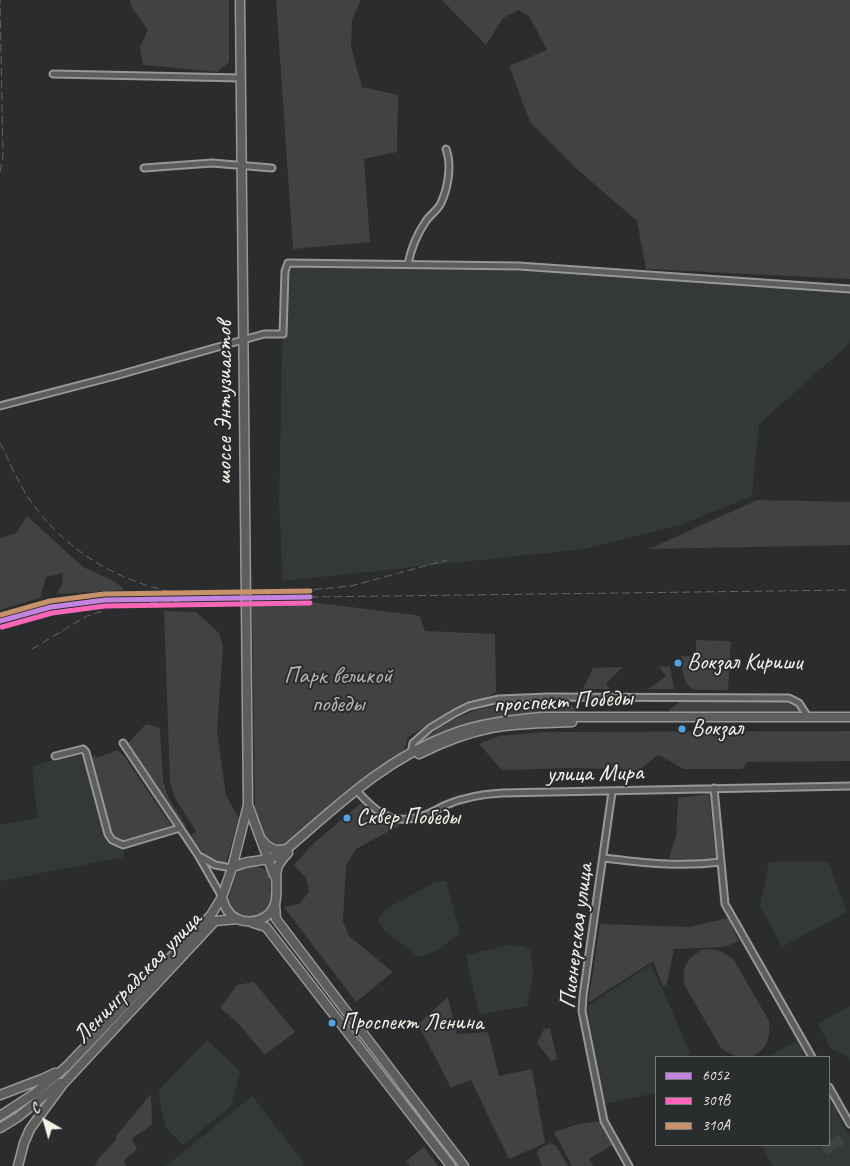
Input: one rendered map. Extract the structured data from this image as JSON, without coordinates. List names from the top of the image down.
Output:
{
  "streets": {
    "main road": ["шоссе Энтузиастов", "проспект Победы", "Ленинградская улица"],
    "street": ["улица Мира", "Пионерская улица"]
  },
  "crossings": [
    ["проспект Победы", "улица Мира"],
    ["улица Мира", "Пионерская улица"]
  ],
  "parks": ["Парк великой победы"],
  "places": [
    "Вокзал Кириши",
    "Вокзал",
    "Сквер Победы",
    "Проспект Ленина"
  ],
  "lines": ["transit line 310А", "transit line 6052", "transit line 309В"],
  "legend": ["6052", "309В", "310А"],
  "north": "top left"
}
